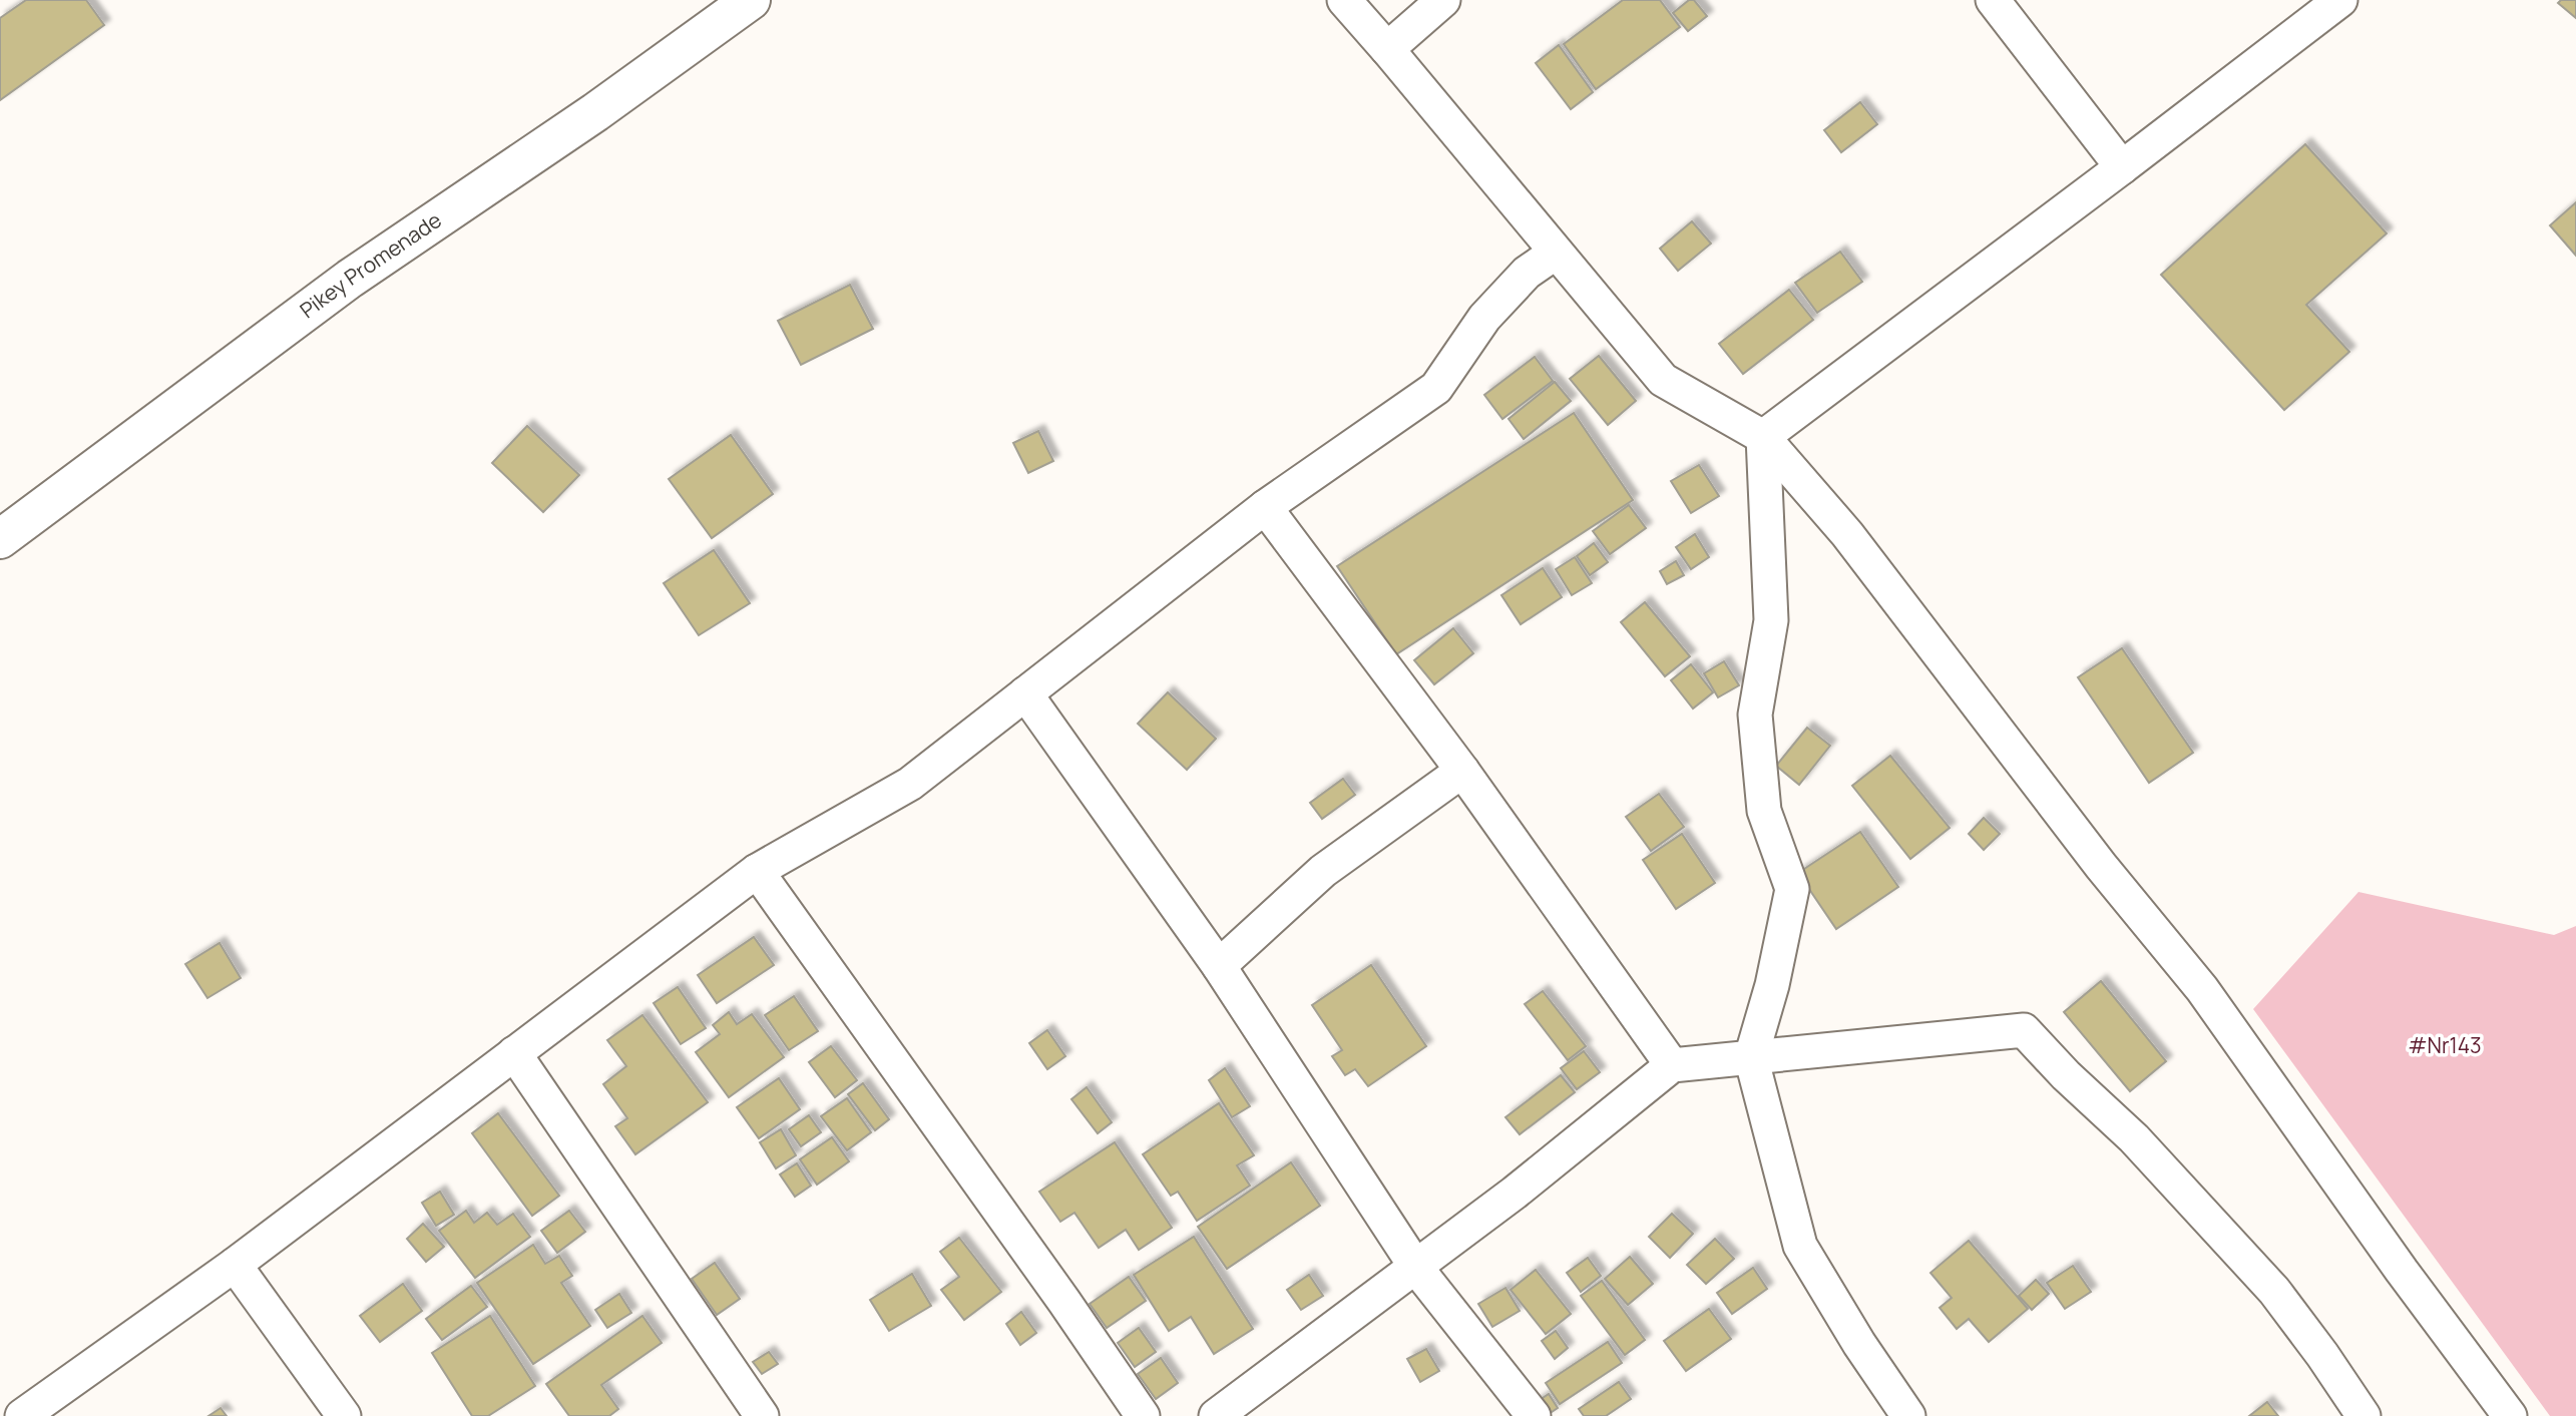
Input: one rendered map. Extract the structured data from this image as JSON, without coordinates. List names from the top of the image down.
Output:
{
  "streets": {
    "street": ["Pikey Promenade"]
  },
  "parks": ["#Nr143"]
}
